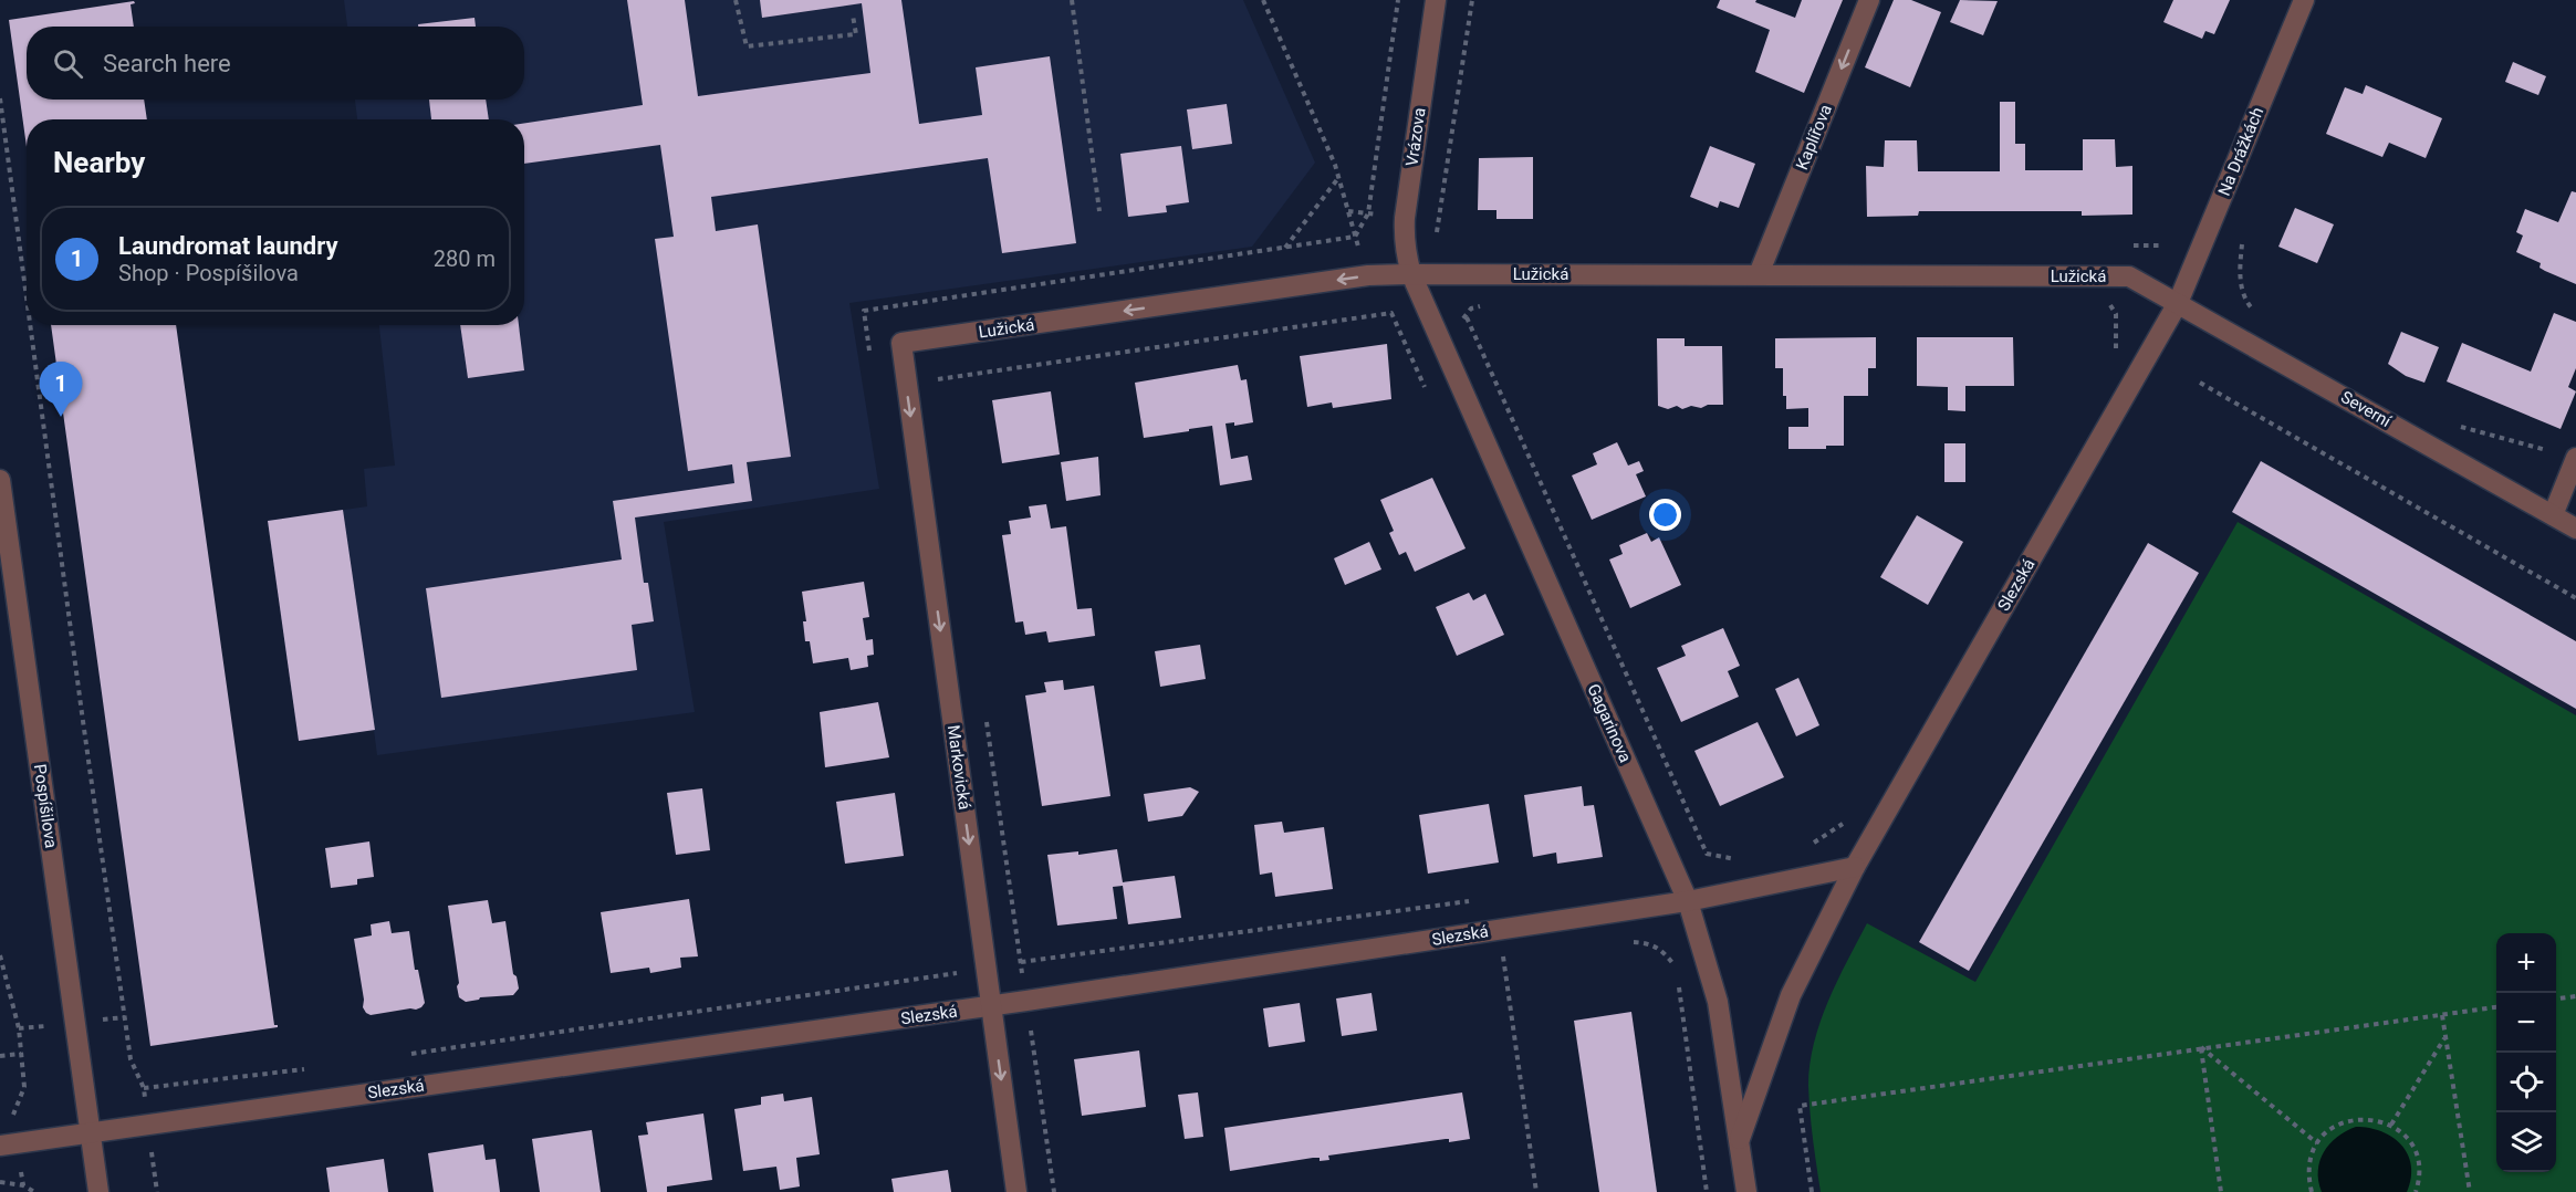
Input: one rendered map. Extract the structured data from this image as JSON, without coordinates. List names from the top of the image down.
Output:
{
  "streets": {
    "street": [
      "Vrázova",
      "Kaplířova",
      "Na Drážkách",
      "Lužická",
      "Severní",
      "Slezská",
      "Gagarinova",
      "Markovická",
      "Pospíšilova"
    ]
  },
  "crossings": [
    ["Vrázova", "Lužická"],
    ["Vrázova", "Gagarinova"],
    ["Kaplířova", "Lužická"],
    ["Na Drážkách", "Lužická"],
    ["Na Drážkách", "Severní"],
    ["Na Drážkách", "Slezská"],
    ["Lužická", "Severní"],
    ["Lužická", "Slezská"],
    ["Lužická", "Gagarinova"],
    ["Lužická", "Markovická"],
    ["Severní", "Slezská"],
    ["Slezská", "Gagarinova"],
    ["Slezská", "Markovická"],
    ["Slezská", "Pospíšilova"]
  ],
  "one_way": ["Kaplířova", "Markovická"],
  "page": {
    "search": "Search here",
    "heading": "Nearby",
    "list": [
      {
        "mark": "1",
        "name": "Laundromat laundry",
        "note": "Shop · Pospíšilova",
        "value": "280 m"
      }
    ],
    "pins": "1",
    "map_buttons": ["+", "−"]
  }
}
